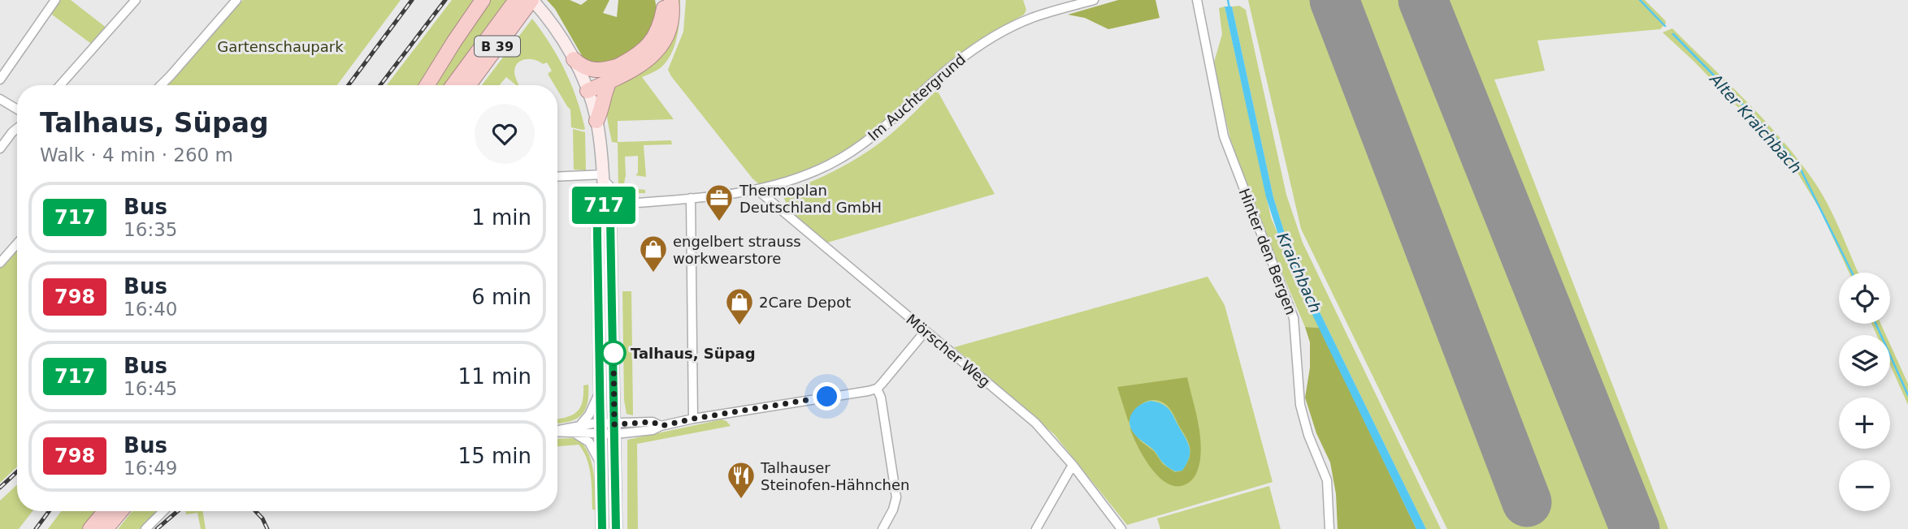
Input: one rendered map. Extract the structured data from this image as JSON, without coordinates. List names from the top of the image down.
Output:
{
  "streets": {
    "highway": ["B 39"],
    "street": ["Im Auchtergrund", "Hinter den Bergen", "Mörscher Weg"]
  },
  "crossings": [
    ["Im Auchtergrund", "Mörscher Weg"]
  ],
  "water": ["Alter Kraichbach", "Kraichbach"],
  "parks": ["Gartenschaupark"],
  "places": {
    "office": ["Thermoplan Deutschland GmbH"],
    "shop": ["engelbert strauss workwearstore", "2Care Depot"],
    "other": ["Talhaus, Süpag"],
    "restaurant": ["Talhauser Steinofen-Hähnchen"]
  },
  "lines": ["bus line 717"],
  "page": {
    "on_map": "717",
    "heading": ["Talhaus, Süpag", "Walk · 4 min · 260 m"],
    "list": [
      {
        "mark": "717",
        "name": "Bus",
        "note": "16:35",
        "value": "1 min"
      },
      {
        "mark": "798",
        "name": "Bus",
        "note": "16:40",
        "value": "6 min"
      },
      {
        "mark": "717",
        "name": "Bus",
        "note": "16:45",
        "value": "11 min"
      },
      {
        "mark": "798",
        "name": "Bus",
        "note": "16:49",
        "value": "15 min"
      }
    ],
    "map_buttons": ["+", "−"]
  }
}
